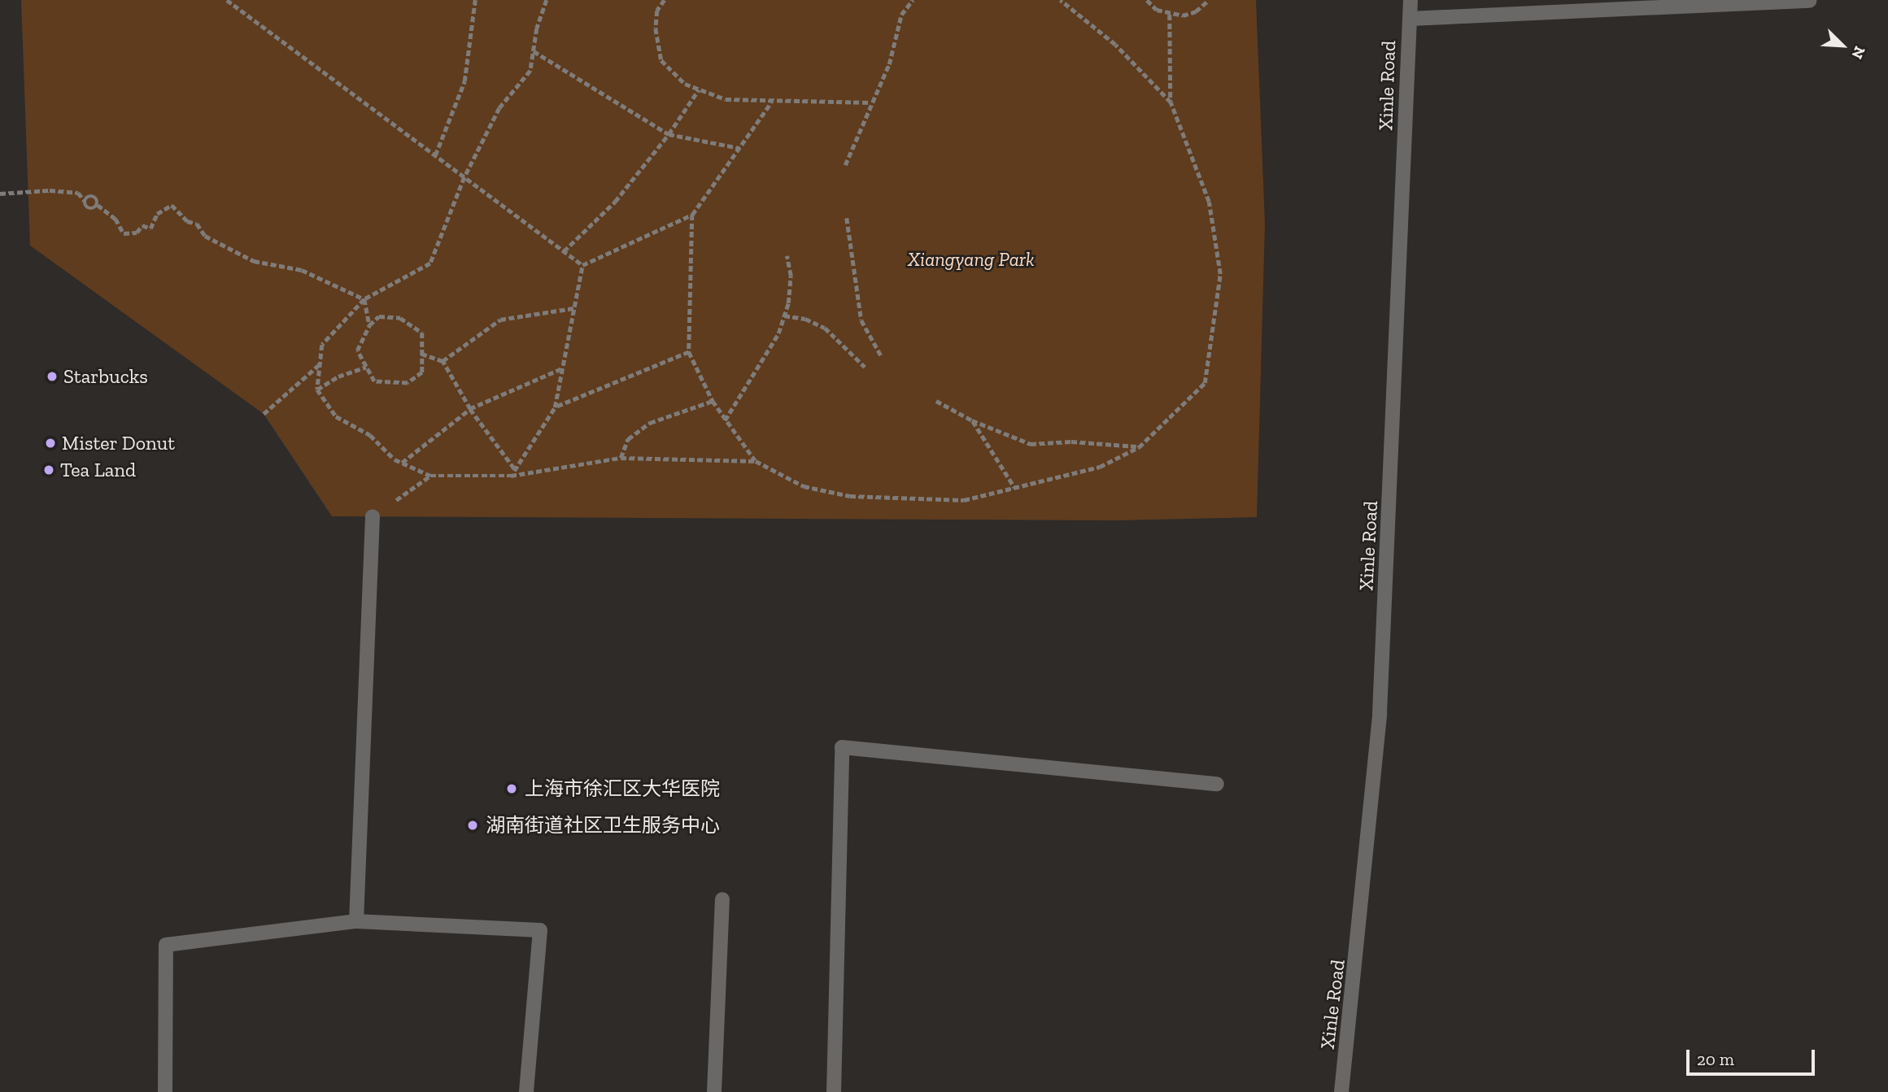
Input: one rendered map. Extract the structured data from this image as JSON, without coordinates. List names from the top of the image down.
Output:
{
  "streets": {
    "street": ["Xinle Road"]
  },
  "parks": ["Xiangyang Park"],
  "places": [
    "Starbucks",
    "Mister Donut",
    "Tea Land",
    "上海市徐汇区大华医院",
    "湖南街道社区卫生服务中心"
  ],
  "scale_bar": "20 m",
  "north": "bottom right"
}
